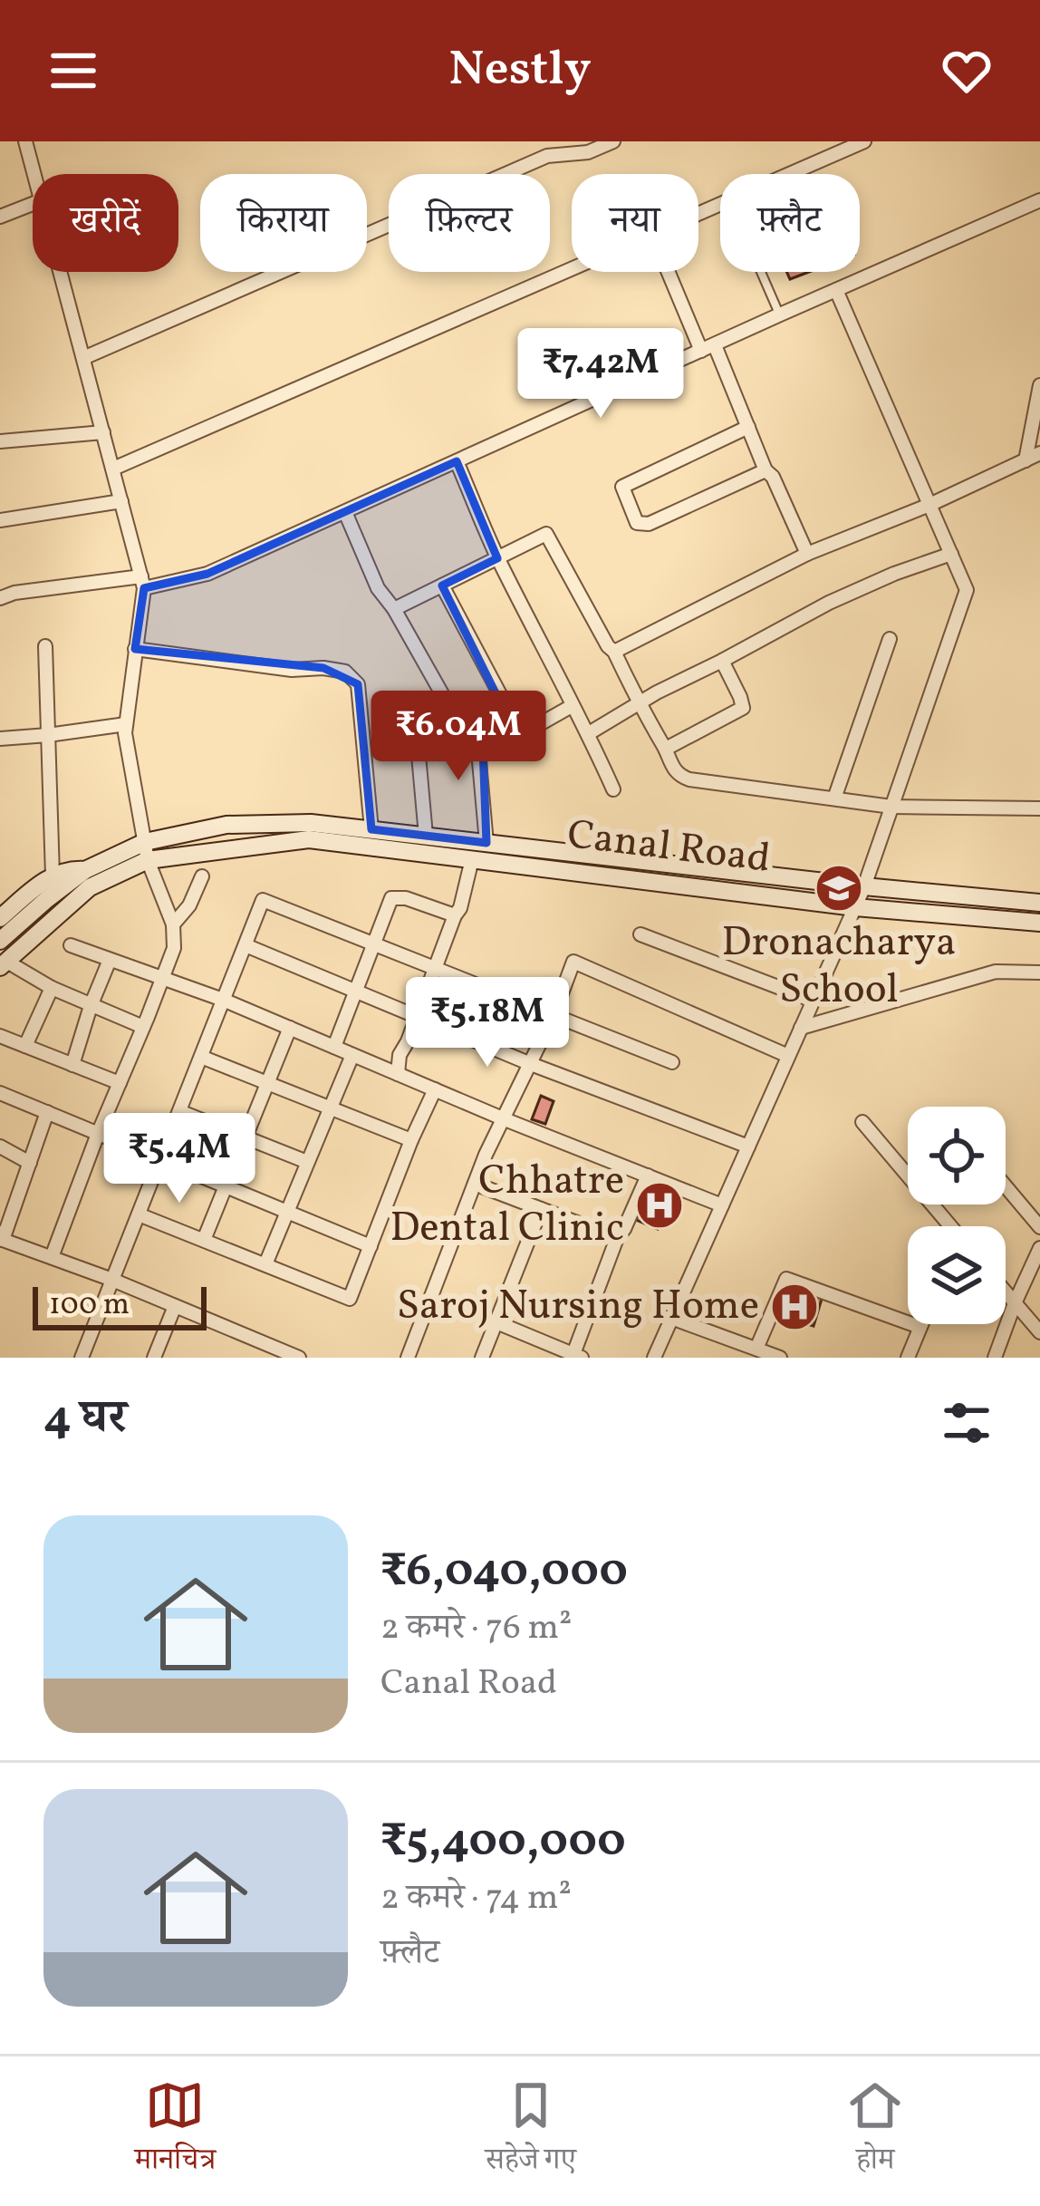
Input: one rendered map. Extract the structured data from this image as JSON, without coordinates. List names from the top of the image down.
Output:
{
  "streets": {
    "main road": ["Canal Road"]
  },
  "places": {
    "school or university": ["Dronacharya School"],
    "hospital": ["Chhatre Dental Clinic", "Saroj Nursing Home"]
  },
  "scale_bar": "100 m",
  "page": {
    "header": "Nestly",
    "chip": [
      "खरीदें",
      "किराया",
      "फ़िल्टर",
      "नया",
      "फ़्लैट"
    ],
    "price": [
      "₹7.42M",
      "₹6.04M",
      "₹5.18M",
      "₹5.4M"
    ],
    "scale": "100 m",
    "heading": "4 घर",
    "list": [
      {
        "name": "₹6,040,000",
        "note": "2 कमरे · 76 m² · Canal Road"
      },
      {
        "name": "₹5,400,000",
        "note": "2 कमरे · 74 m² · फ़्लैट"
      }
    ],
    "tabs": ["मानचित्र", "सहेजे गए", "होम"]
  }
}
